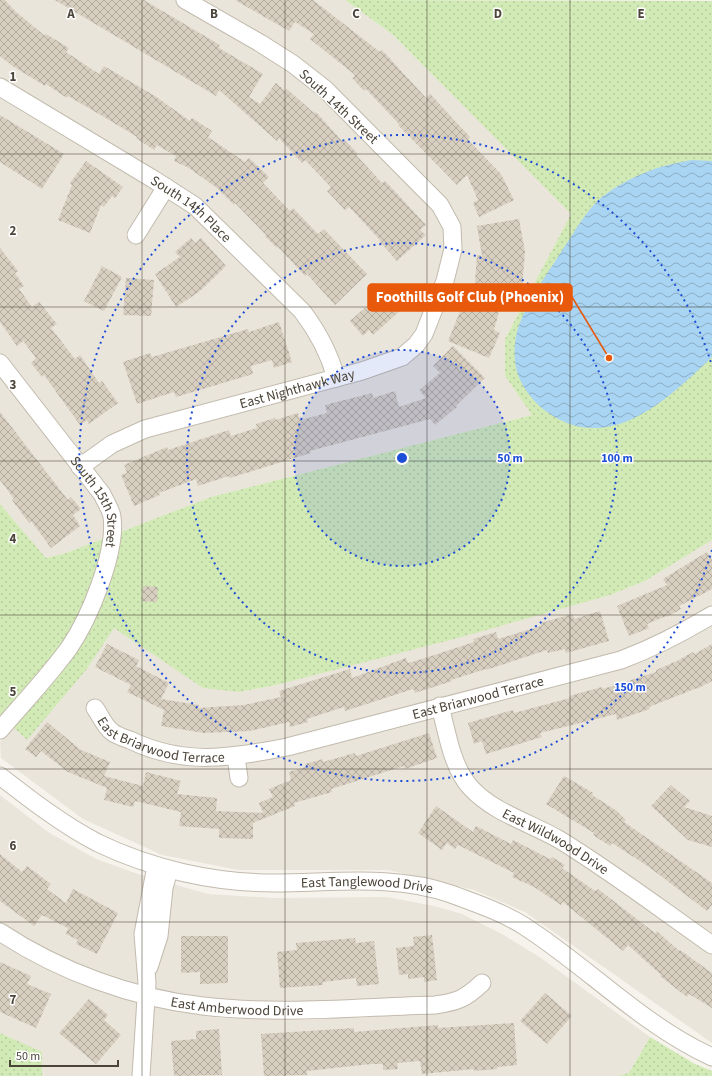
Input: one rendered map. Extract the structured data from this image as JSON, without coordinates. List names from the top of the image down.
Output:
{
  "streets": {
    "street": [
      "South 14th Street",
      "South 14th Place",
      "East Nighthawk Way",
      "South 15th Street",
      "East Briarwood Terrace",
      "East Wildwood Drive",
      "East Tanglewood Drive",
      "East Amberwood Drive"
    ]
  },
  "crossings": [
    ["South 14th Street", "East Nighthawk Way"],
    ["South 14th Place", "East Nighthawk Way"],
    ["East Nighthawk Way", "South 15th Street"],
    ["East Briarwood Terrace", "East Wildwood Drive"]
  ],
  "places": ["Foothills Golf Club (Phoenix)"],
  "scale_bar": "50 m",
  "grid": {
    "columns": [
      "A",
      "B",
      "C",
      "D",
      "E"
    ],
    "rows": [
      "1",
      "2",
      "3",
      "4",
      "5",
      "6",
      "7"
    ]
  },
  "rings": ["50 m", "100 m", "150 m"]
}
